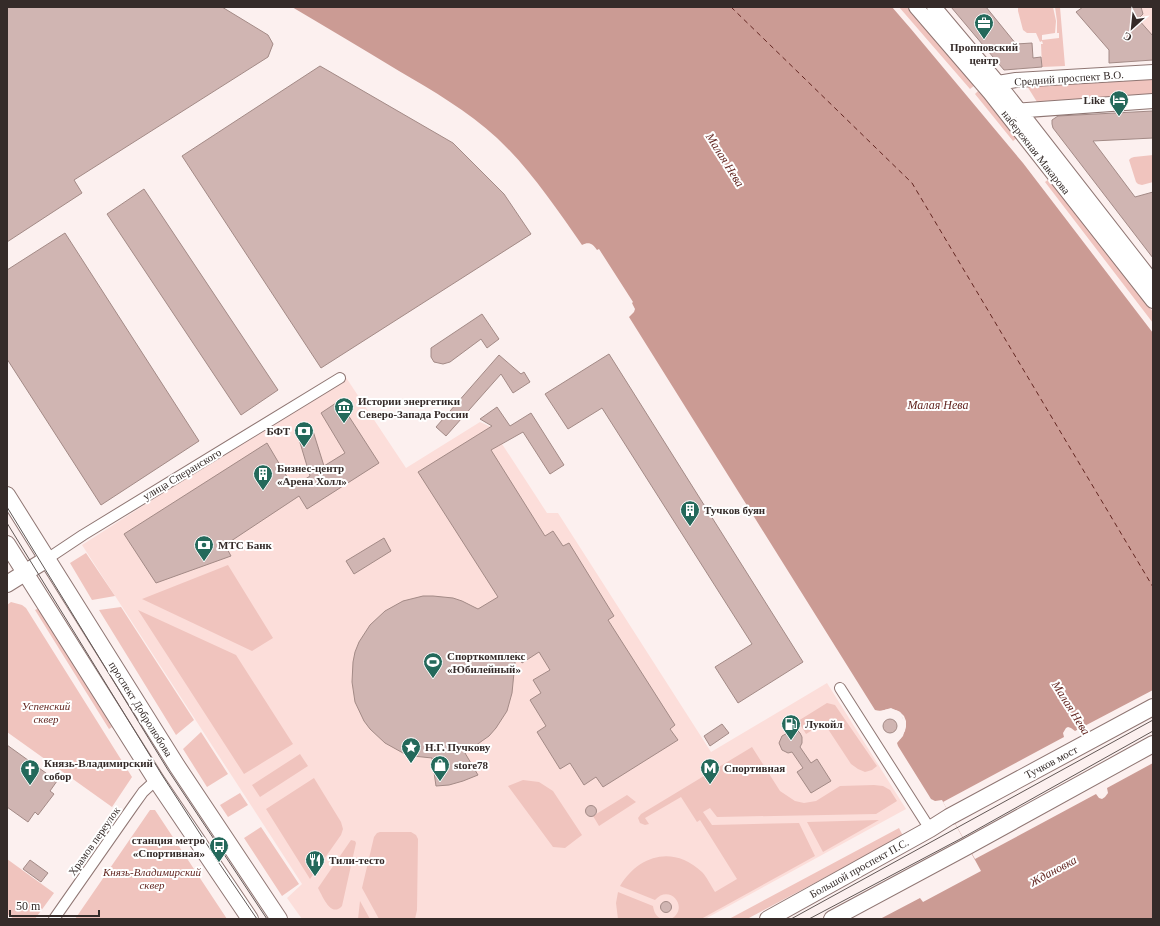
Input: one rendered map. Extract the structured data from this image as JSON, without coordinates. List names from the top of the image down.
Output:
{
  "streets": {
    "main road": [
      "Средний проспект В.О.",
      "набережная Макарова",
      "улица Сперанского",
      "проспект Добролюбова",
      "Тучков мост",
      "Большой проспект П.С."
    ],
    "street": ["Храмов переулок"]
  },
  "crossings": [
    ["Средний проспект В.О.", "набережная Макарова"],
    ["улица Сперанского", "проспект Добролюбова"],
    ["Тучков мост", "Большой проспект П.С."]
  ],
  "water": ["Малая Нева", "Ждановка"],
  "parks": ["Успенский сквер", "Князь-Владимирский сквер"],
  "places": {
    "office": ["Пропповский центр"],
    "hotel": ["Like"],
    "museum": ["Истории энергетики Северо-Запада России"],
    "bank": ["БФТ", "МТС Банк"],
    "building": ["Бизнес-центр «Арена Холл»", "Тучков буян"],
    "sports": ["Спорткомплекс «Юбилейный»"],
    "fuel station": ["Лукойл"],
    "place": ["Н.Г. Пучкову"],
    "shop": ["store78"],
    "metro station": ["Спортивная"],
    "church": ["Князь-Владимирский собор"],
    "bus stop": ["станция метро «Спортивная»"],
    "restaurant": ["Тили-тесто"]
  },
  "scale_bar": "50 m",
  "north": "bottom left"
}
